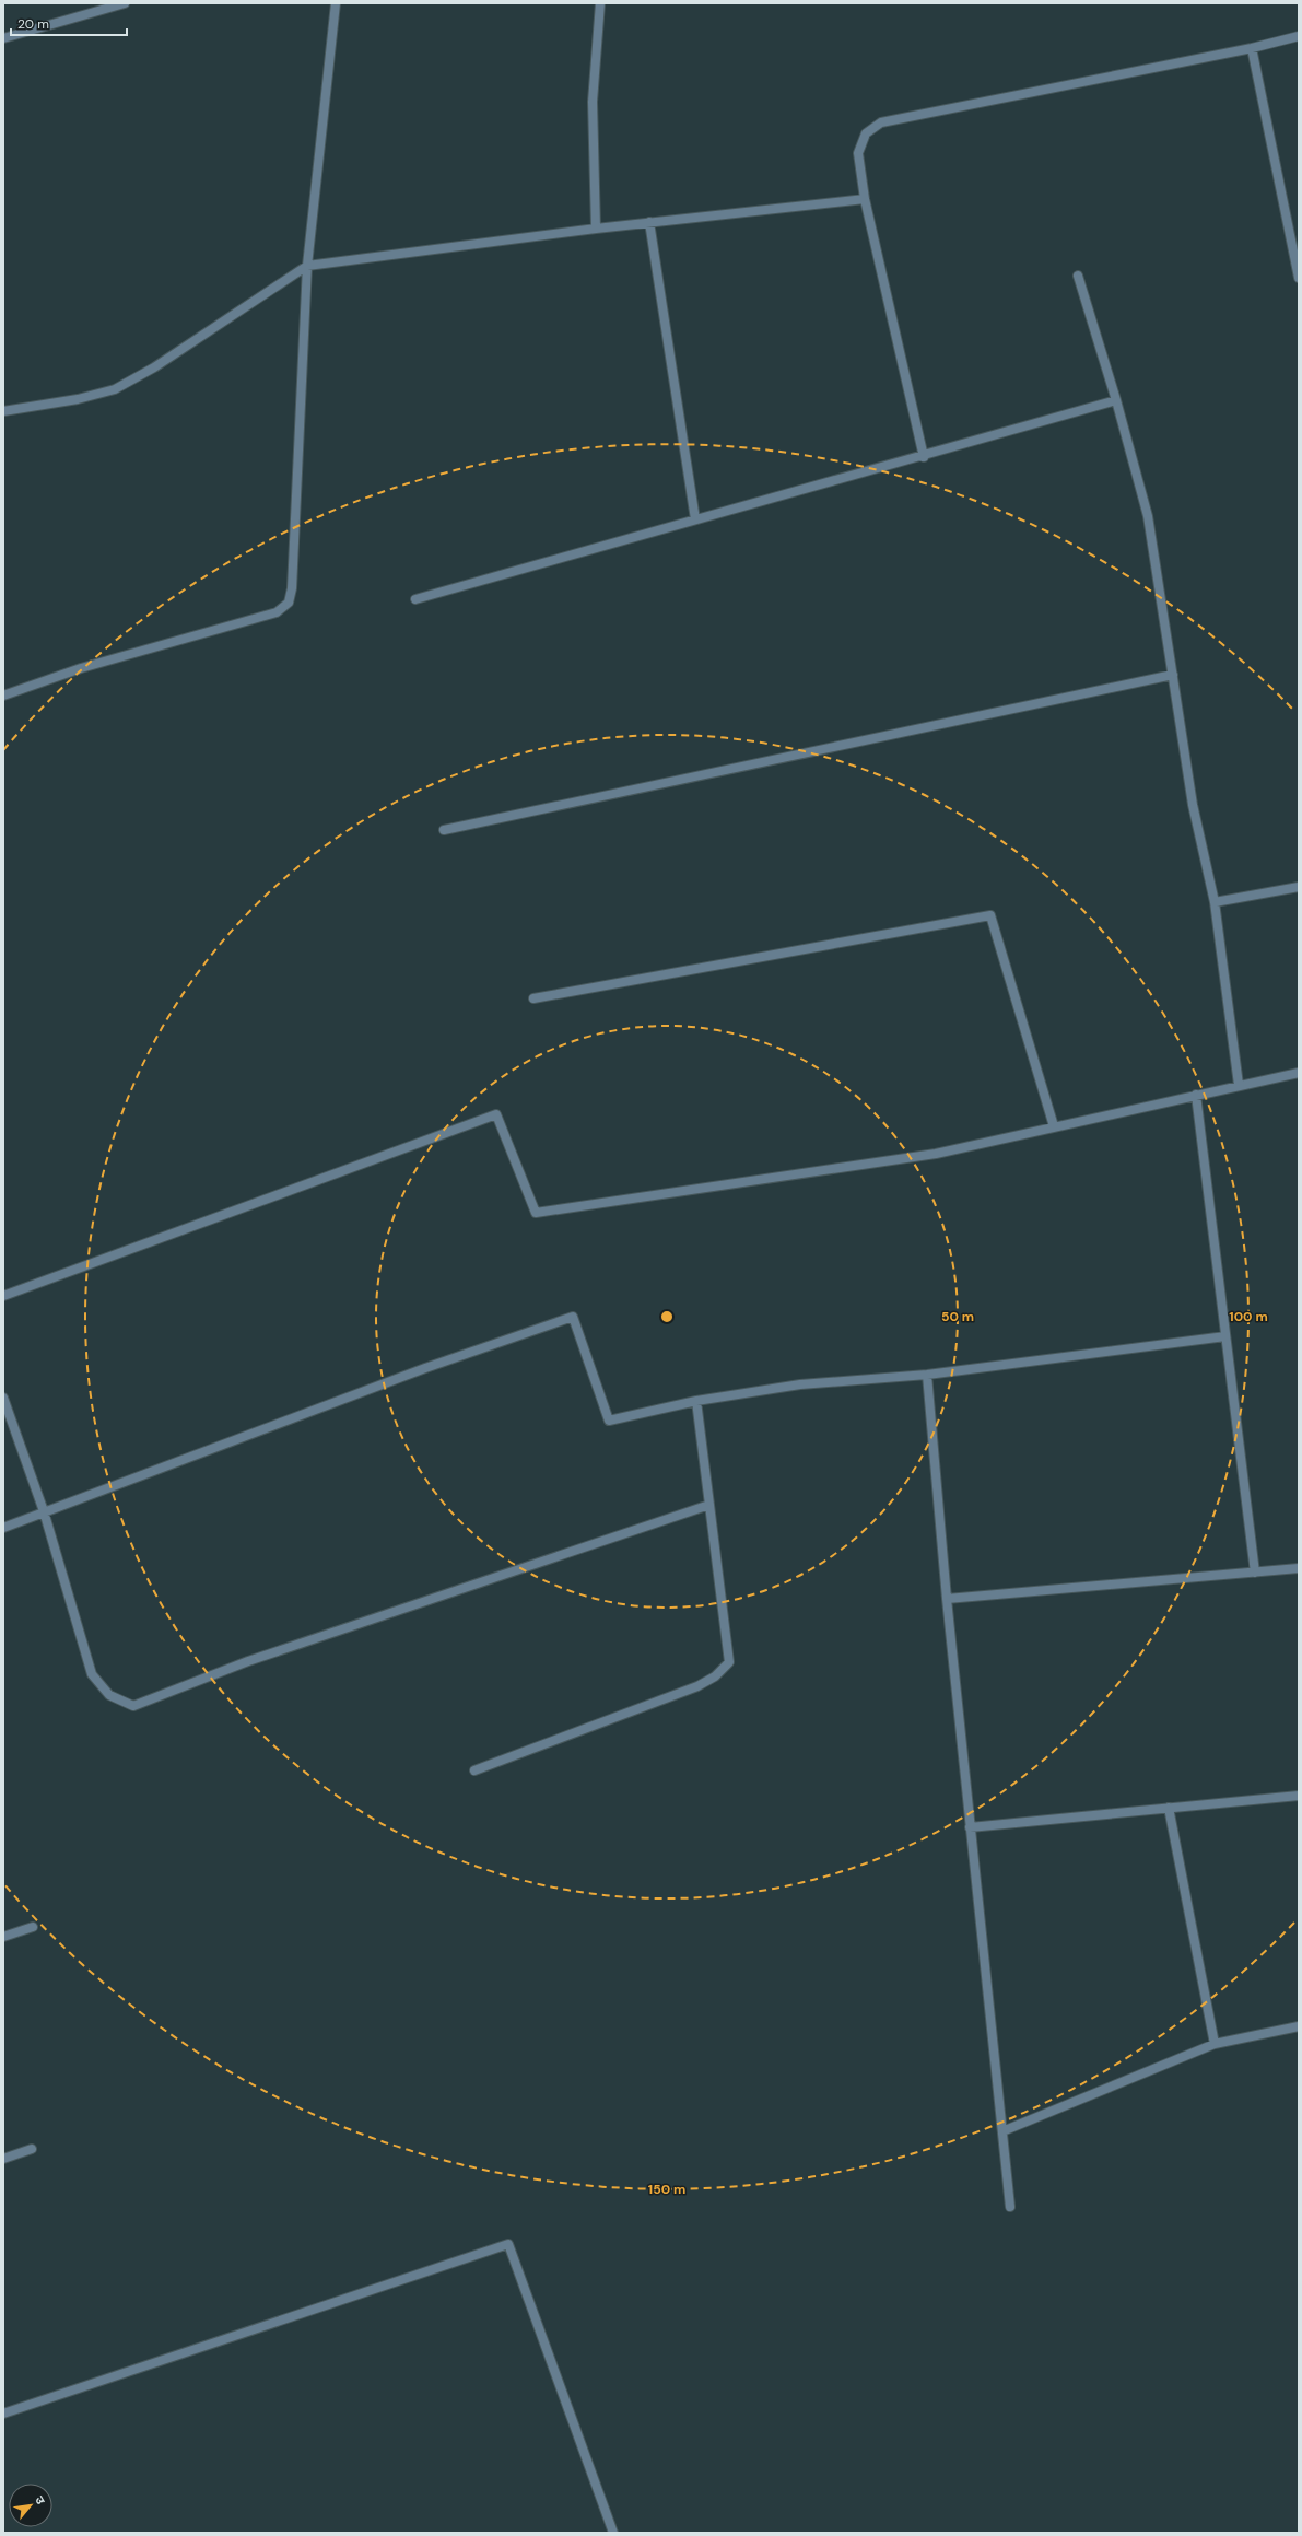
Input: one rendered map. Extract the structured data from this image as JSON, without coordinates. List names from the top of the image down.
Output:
{
  "scale_bar": "20 m",
  "north": "top right",
  "rings": ["50 m", "100 m", "150 m"]
}
